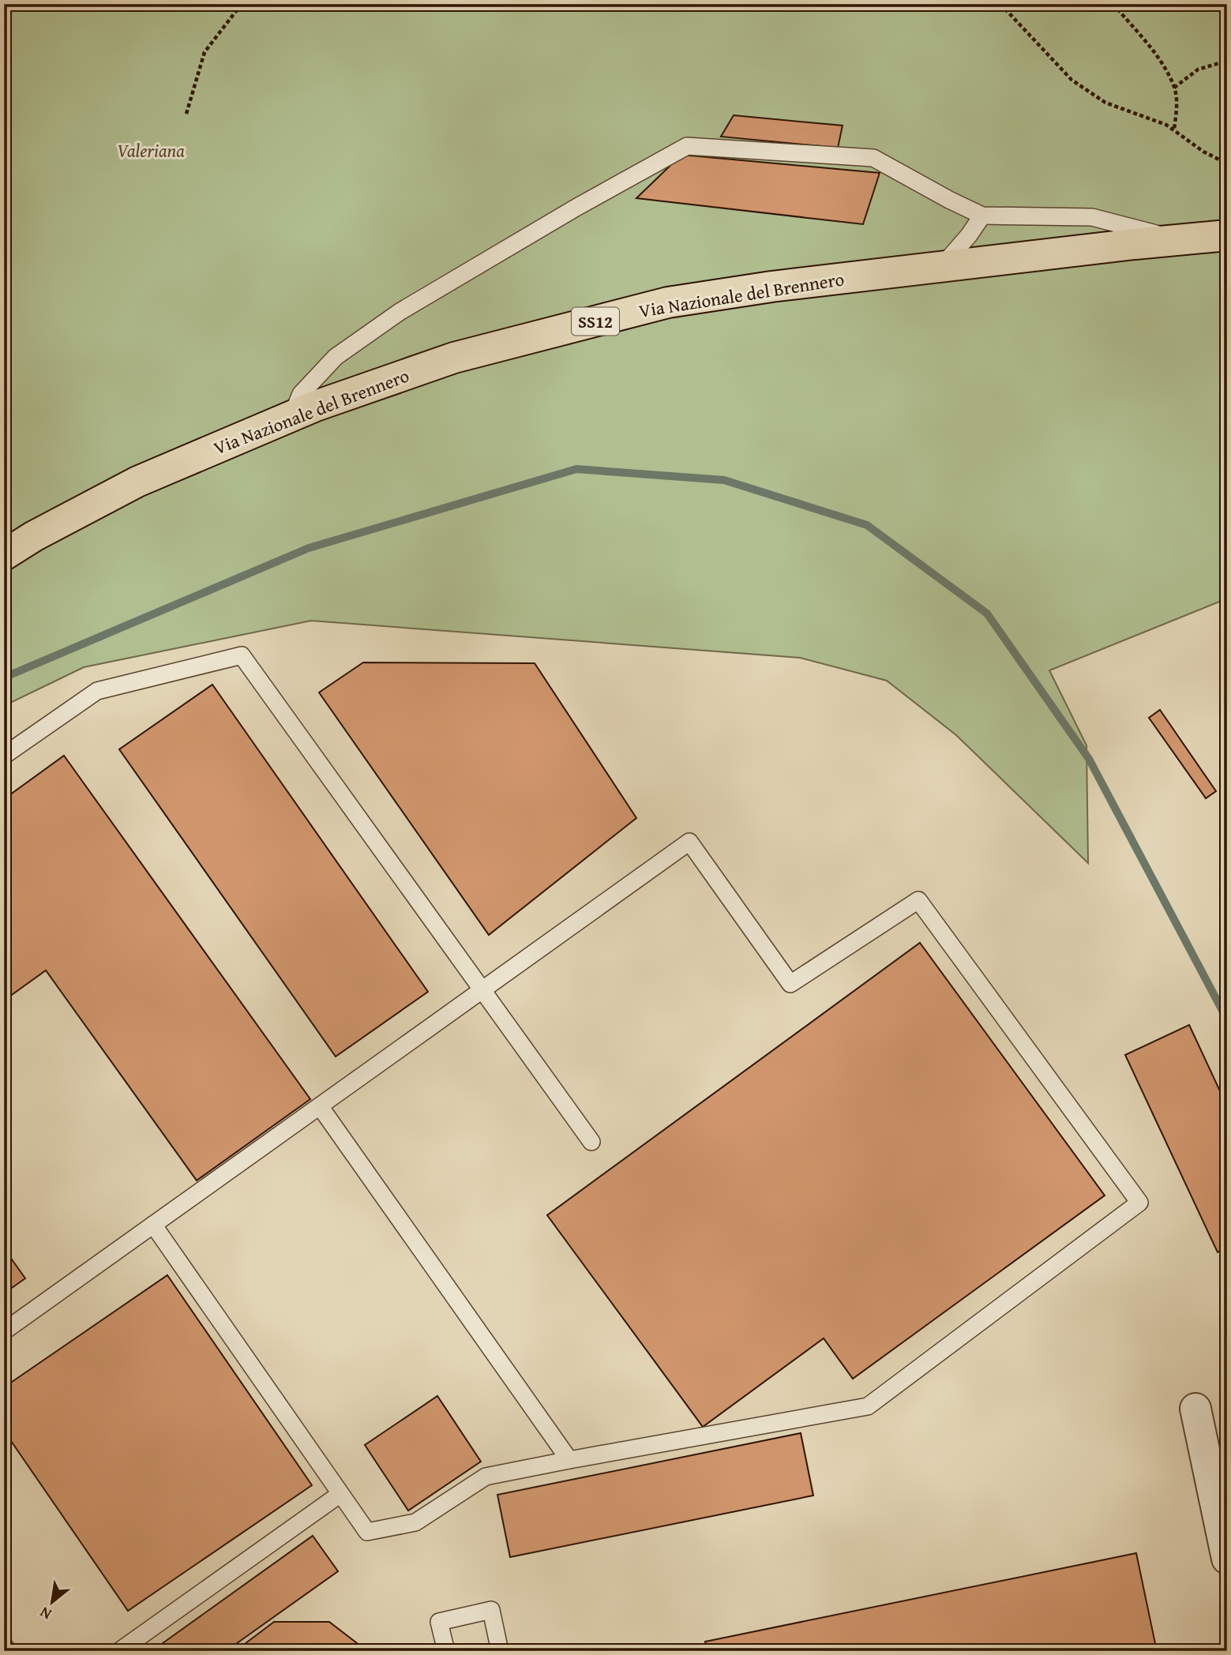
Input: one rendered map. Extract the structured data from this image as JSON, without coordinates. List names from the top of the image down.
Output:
{
  "streets": {
    "main road": ["Via Nazionale del Brennero", "SS12"]
  },
  "parks": ["Valeriana"],
  "north": "bottom left"
}
